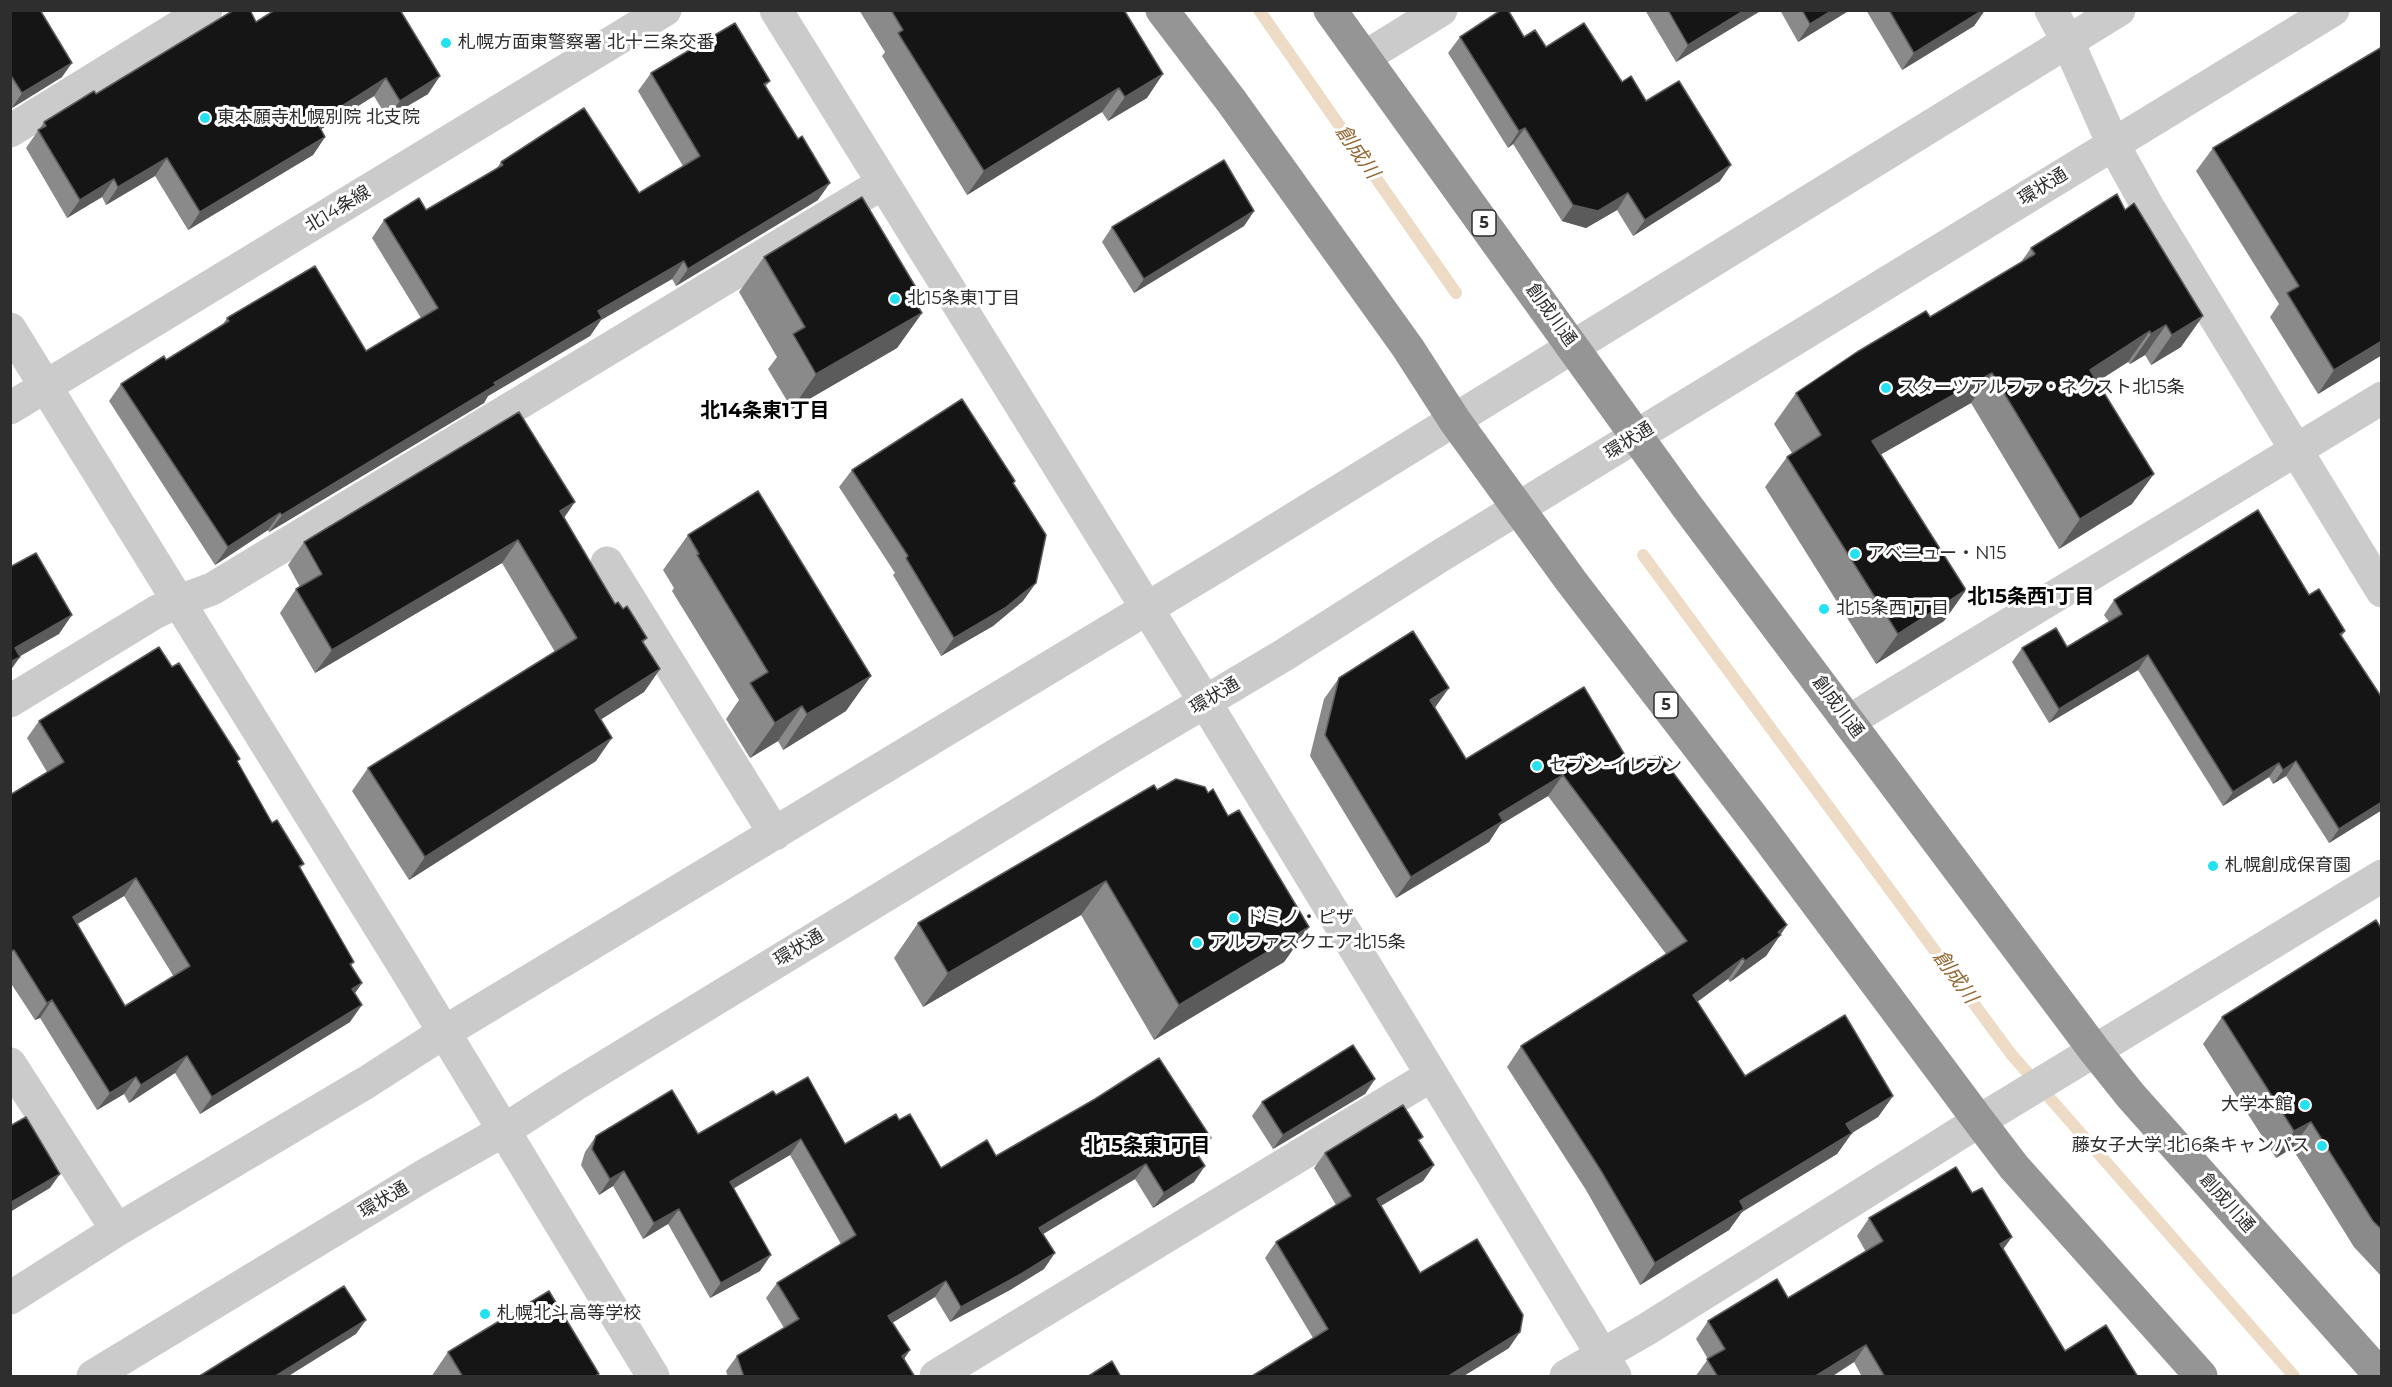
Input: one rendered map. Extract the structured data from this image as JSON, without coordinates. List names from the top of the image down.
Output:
{
  "streets": {
    "highway": ["5", "創成川通"],
    "street": ["環状通", "北14条線"]
  },
  "crossings": [
    ["環状通", "5"],
    ["環状通", "創成川通"]
  ],
  "districts": ["北14条東1丁目", "北15条西1丁目", "北15条東1丁目"],
  "water": ["創成川"],
  "places": [
    "札幌方面東警察署 北十三条交番",
    "東本願寺札幌別院 北支院",
    "北15条東1丁目",
    "スターツアルファ・ネクスト北15条",
    "アベニュー・N15",
    "北15条西1丁目",
    "セブン-イレブン",
    "札幌創成保育園",
    "ドミノ・ピザ",
    "アルファスクエア北15条",
    "大学本館",
    "藤女子大学 北16条キャンパス",
    "札幌北斗高等学校"
  ]
}
